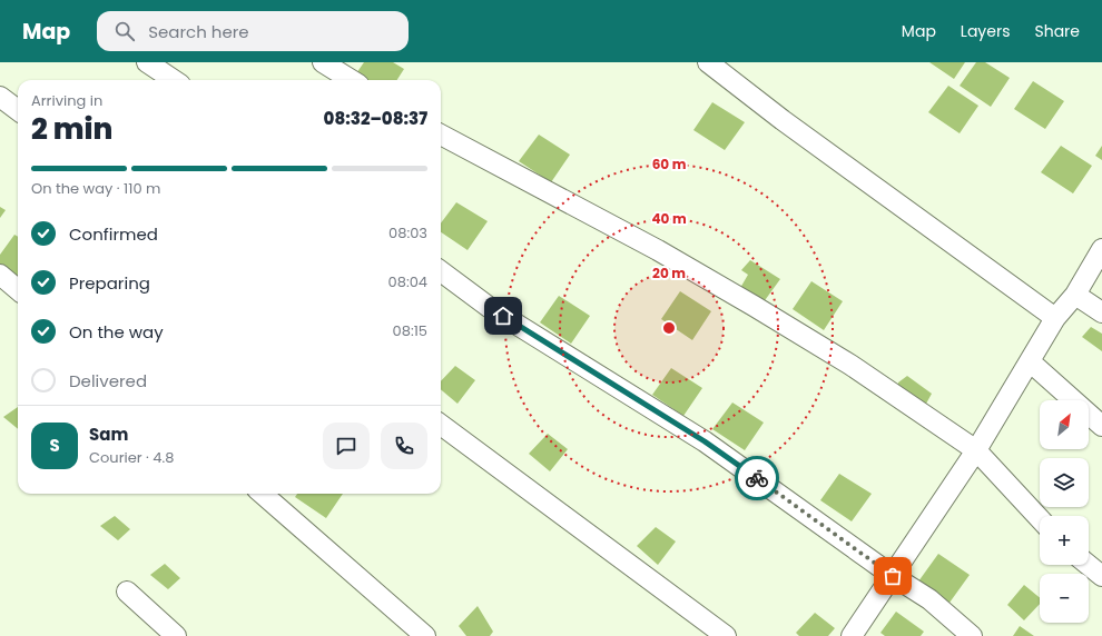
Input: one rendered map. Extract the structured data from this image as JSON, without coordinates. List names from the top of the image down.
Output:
{
  "north": "top right",
  "page": {
    "header": "Map",
    "search": "Search here",
    "nav": ["Map", "Layers", "Share"],
    "heading": ["2 min", "Arriving in", "08:32–08:37"],
    "panel": ["Sam", "Courier · 4.8"],
    "bar": "On the way · 110 m",
    "list": [
      ["Confirmed", "08:03"],
      ["Preparing", "08:04"],
      ["On the way", "08:15"],
      "Delivered"
    ],
    "map_buttons": ["+", "−"],
    "round": "S"
  },
  "rings": ["60 m", "40 m", "20 m"]
}
